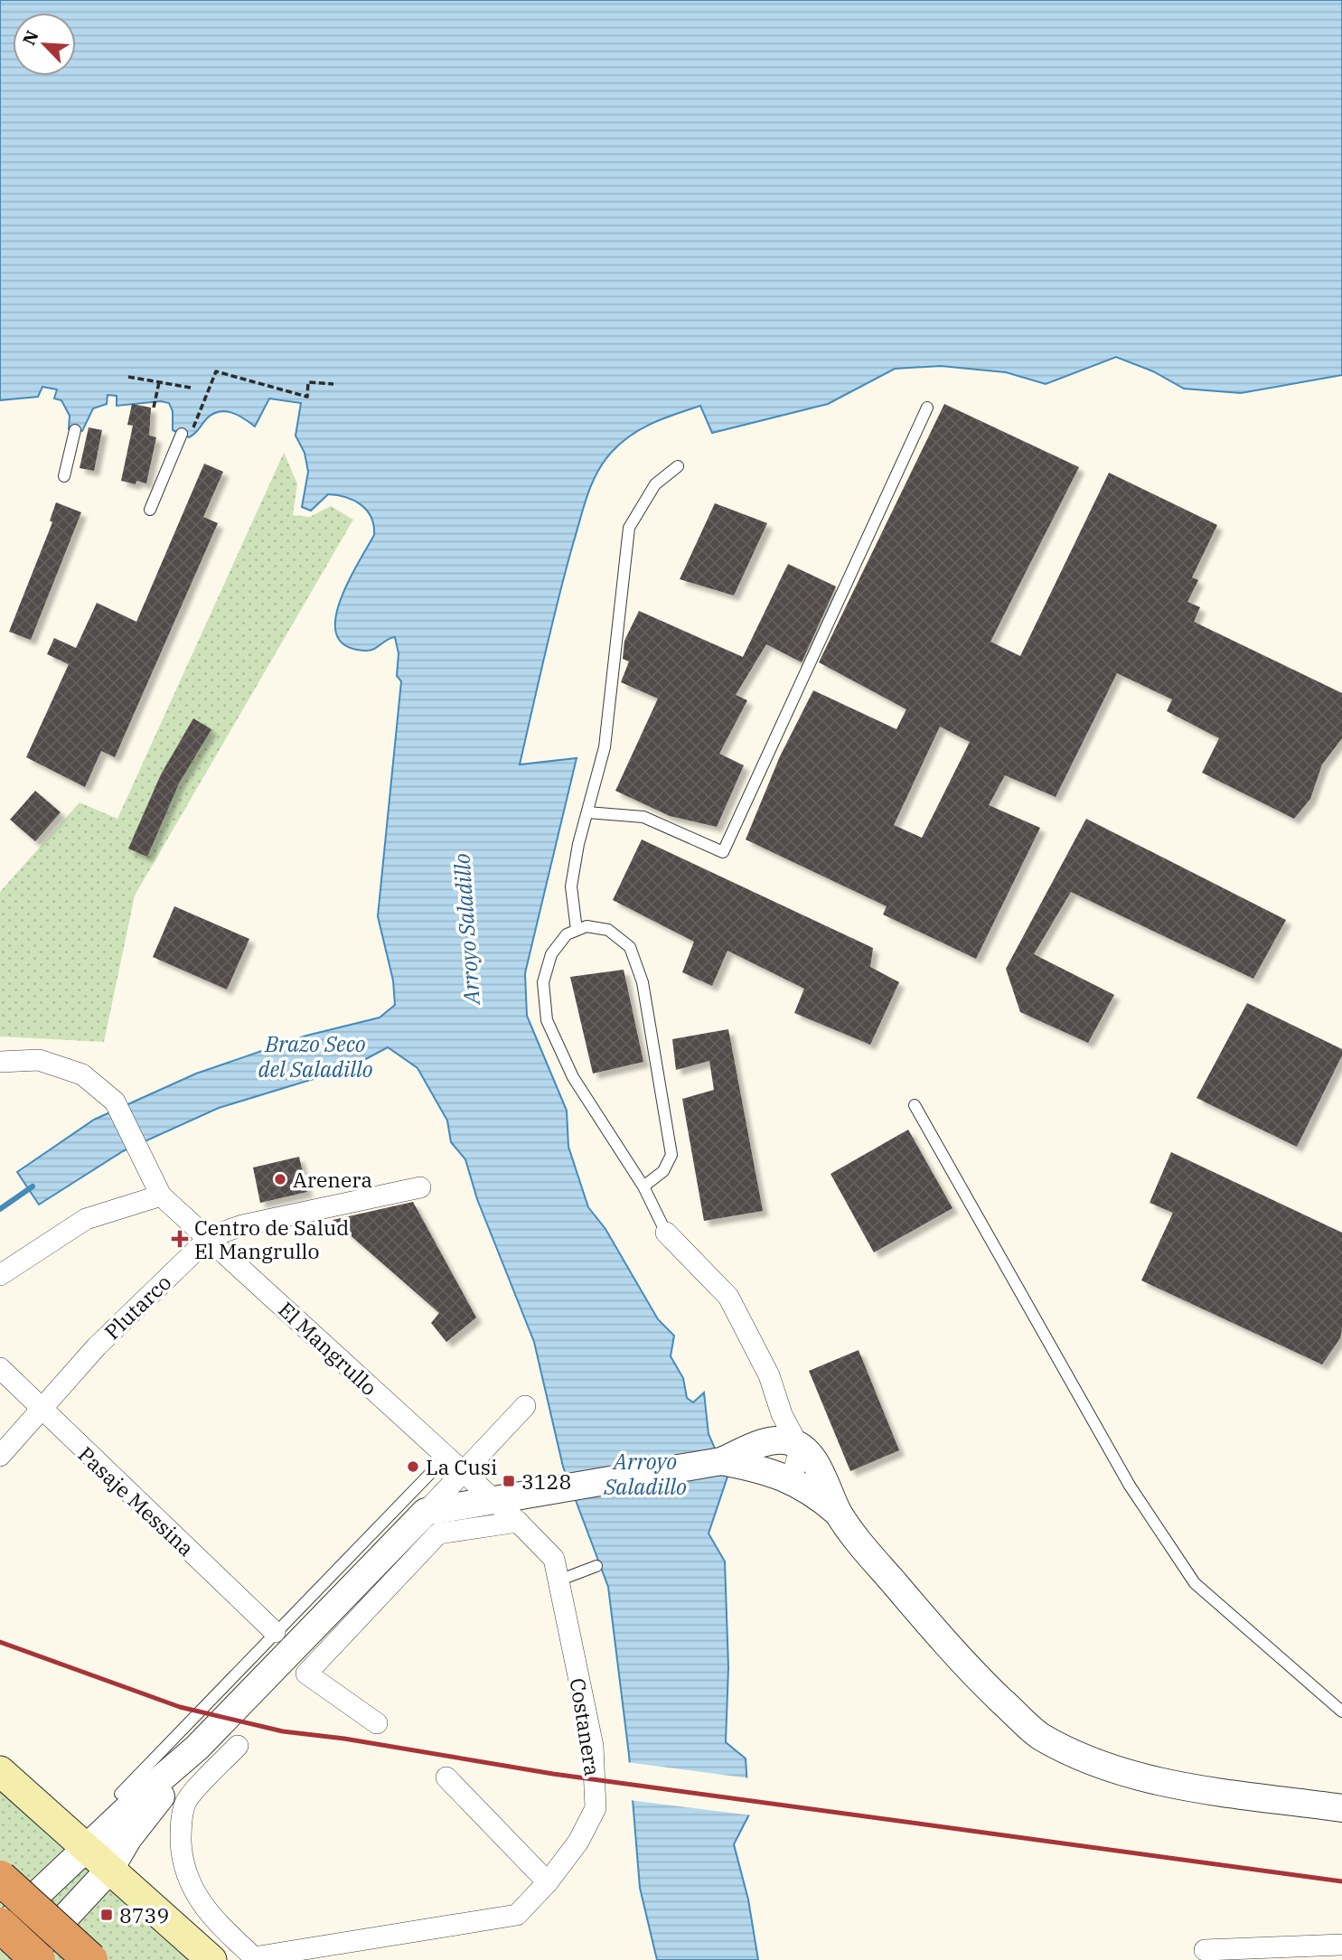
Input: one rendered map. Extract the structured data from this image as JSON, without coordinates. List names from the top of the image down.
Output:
{
  "streets": {
    "street": [
      "Plutarco",
      "El Mangrullo",
      "Pasaje Messina",
      "Costanera"
    ]
  },
  "crossings": [
    ["Plutarco", "El Mangrullo"],
    ["Plutarco", "Pasaje Messina"],
    ["El Mangrullo", "Costanera"]
  ],
  "water": ["Arroyo Saladillo", "Brazo Seco del Saladillo"],
  "places": {
    "other": ["Arenera", "La Cusi"],
    "health": ["Centro de Salud El Mangrullo"],
    "transit": ["3128", "8739"]
  },
  "north": "top left"
}
